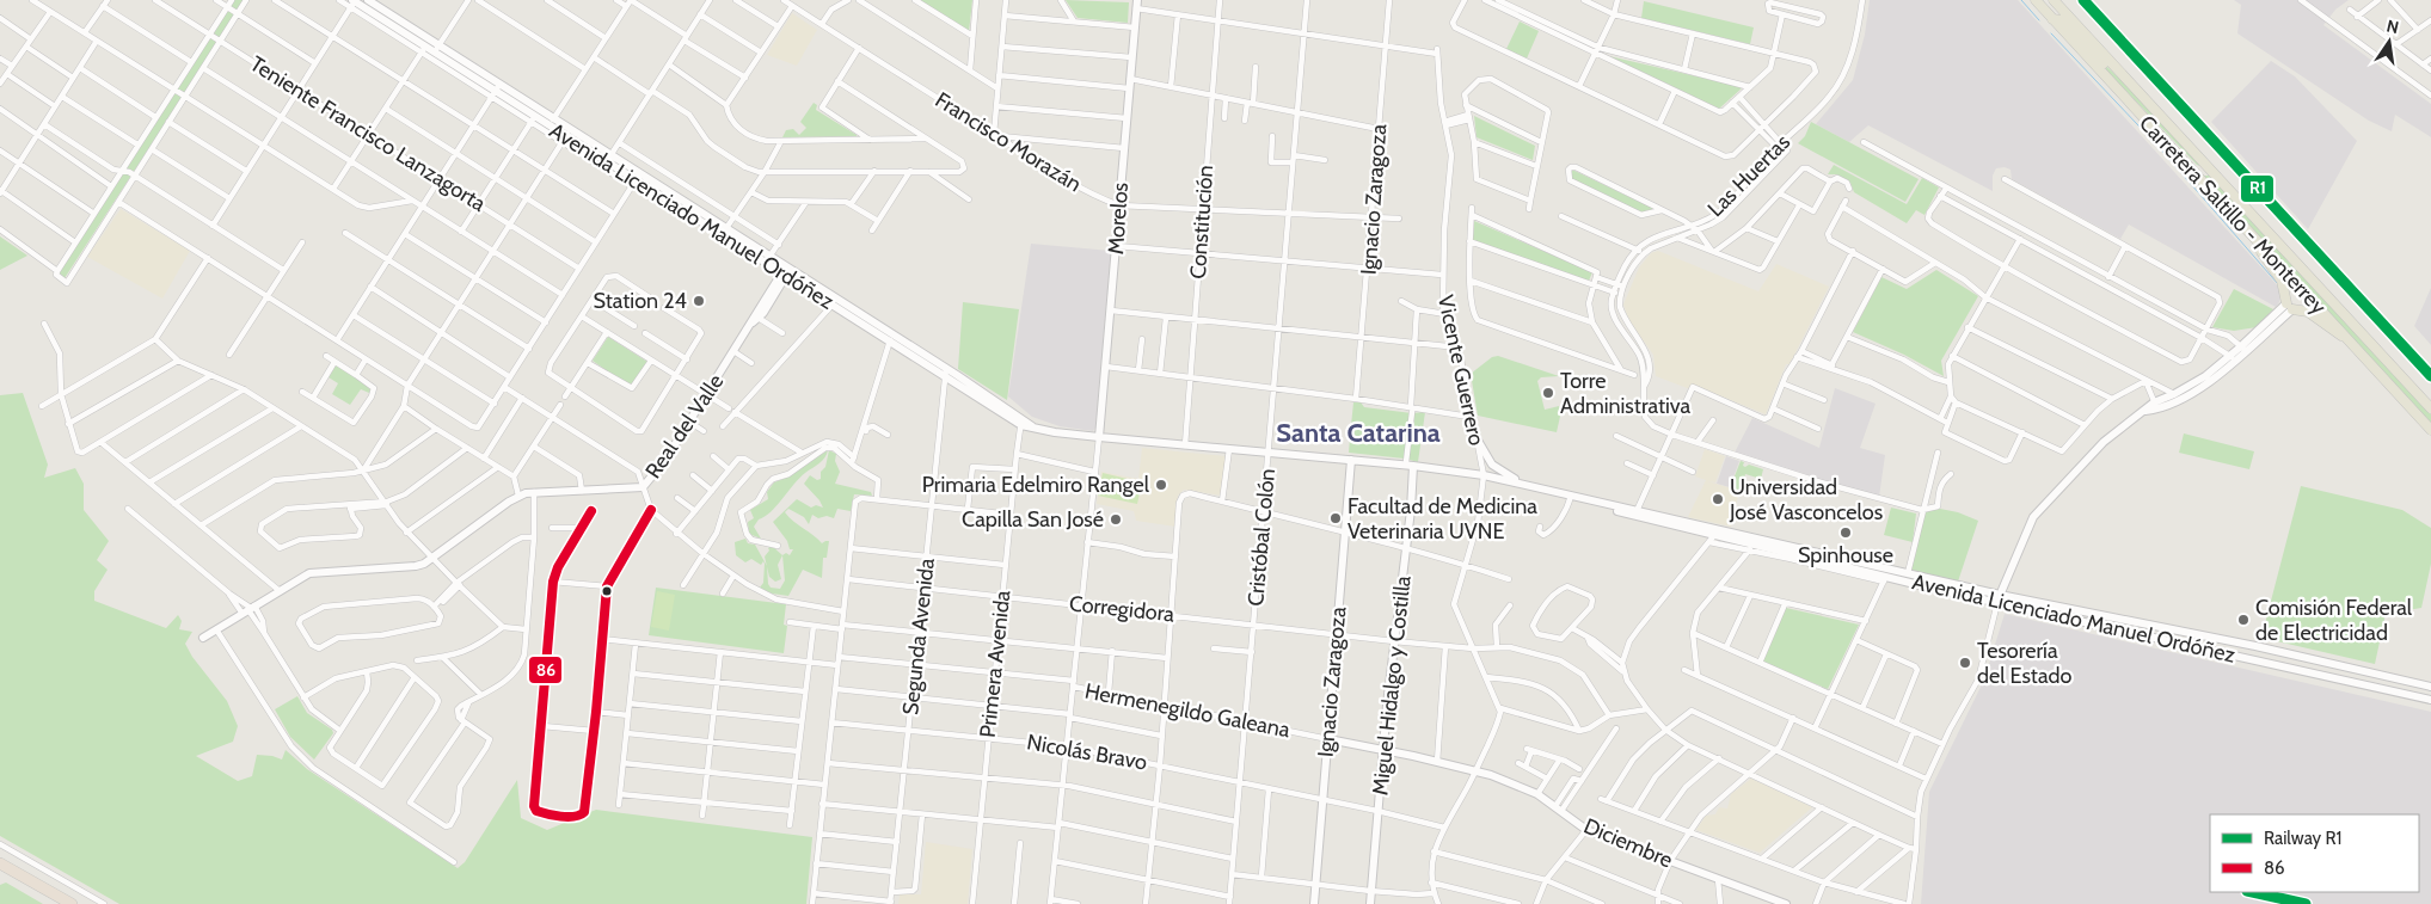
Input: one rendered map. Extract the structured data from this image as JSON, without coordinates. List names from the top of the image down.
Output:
{
  "streets": {
    "main road": [
      "Ignacio Zaragoza",
      "Carretera Saltillo - Monterrey",
      "Avenida Licenciado Manuel Ordóñez",
      "Morelos",
      "Real del Valle",
      "Miguel Hidalgo y Costilla",
      "Hermenegildo Galeana",
      "Diciembre"
    ],
    "street": [
      "Teniente Francisco Lanzagorta",
      "Francisco Morazán",
      "Las Huertas",
      "Constitución",
      "Vicente Guerrero",
      "Cristóbal Colón",
      "Corregidora",
      "Segunda Avenida",
      "Primera Avenida",
      "Nicolás Bravo"
    ]
  },
  "crossings": [
    ["Francisco Morazán", "Ignacio Zaragoza"],
    ["Francisco Morazán", "Morelos"],
    ["Francisco Morazán", "Constitución"],
    ["Francisco Morazán", "Cristóbal Colón"],
    ["Ignacio Zaragoza", "Avenida Licenciado Manuel Ordóñez"],
    ["Ignacio Zaragoza", "Vicente Guerrero"],
    ["Ignacio Zaragoza", "Corregidora"],
    ["Ignacio Zaragoza", "Hermenegildo Galeana"],
    ["Ignacio Zaragoza", "Nicolás Bravo"],
    ["Avenida Licenciado Manuel Ordóñez", "Morelos"],
    ["Avenida Licenciado Manuel Ordóñez", "Constitución"],
    ["Avenida Licenciado Manuel Ordóñez", "Vicente Guerrero"],
    ["Avenida Licenciado Manuel Ordóñez", "Real del Valle"],
    ["Avenida Licenciado Manuel Ordóñez", "Cristóbal Colón"],
    ["Avenida Licenciado Manuel Ordóñez", "Segunda Avenida"],
    ["Avenida Licenciado Manuel Ordóñez", "Primera Avenida"],
    ["Avenida Licenciado Manuel Ordóñez", "Miguel Hidalgo y Costilla"],
    ["Morelos", "Vicente Guerrero"],
    ["Constitución", "Vicente Guerrero"],
    ["Vicente Guerrero", "Cristóbal Colón"],
    ["Vicente Guerrero", "Corregidora"],
    ["Cristóbal Colón", "Corregidora"],
    ["Cristóbal Colón", "Hermenegildo Galeana"],
    ["Cristóbal Colón", "Nicolás Bravo"],
    ["Corregidora", "Segunda Avenida"],
    ["Corregidora", "Primera Avenida"],
    ["Corregidora", "Miguel Hidalgo y Costilla"],
    ["Segunda Avenida", "Hermenegildo Galeana"],
    ["Segunda Avenida", "Nicolás Bravo"],
    ["Primera Avenida", "Hermenegildo Galeana"],
    ["Primera Avenida", "Nicolás Bravo"],
    ["Miguel Hidalgo y Costilla", "Hermenegildo Galeana"],
    ["Miguel Hidalgo y Costilla", "Nicolás Bravo"],
    ["Hermenegildo Galeana", "Diciembre"]
  ],
  "districts": ["Santa Catarina"],
  "places": [
    "Station 24",
    "Torre Administrativa",
    "Primaria Edelmiro Rangel",
    "Universidad José Vasconcelos",
    "Facultad de Medicina Veterinaria UVNE",
    "Capilla San José",
    "Spinhouse",
    "Comisión Federal de Electricidad",
    "Tesorería del Estado"
  ],
  "lines": ["rail line R1", "transit line 86"],
  "legend": ["Railway R1", "86"],
  "north": "top"
}
